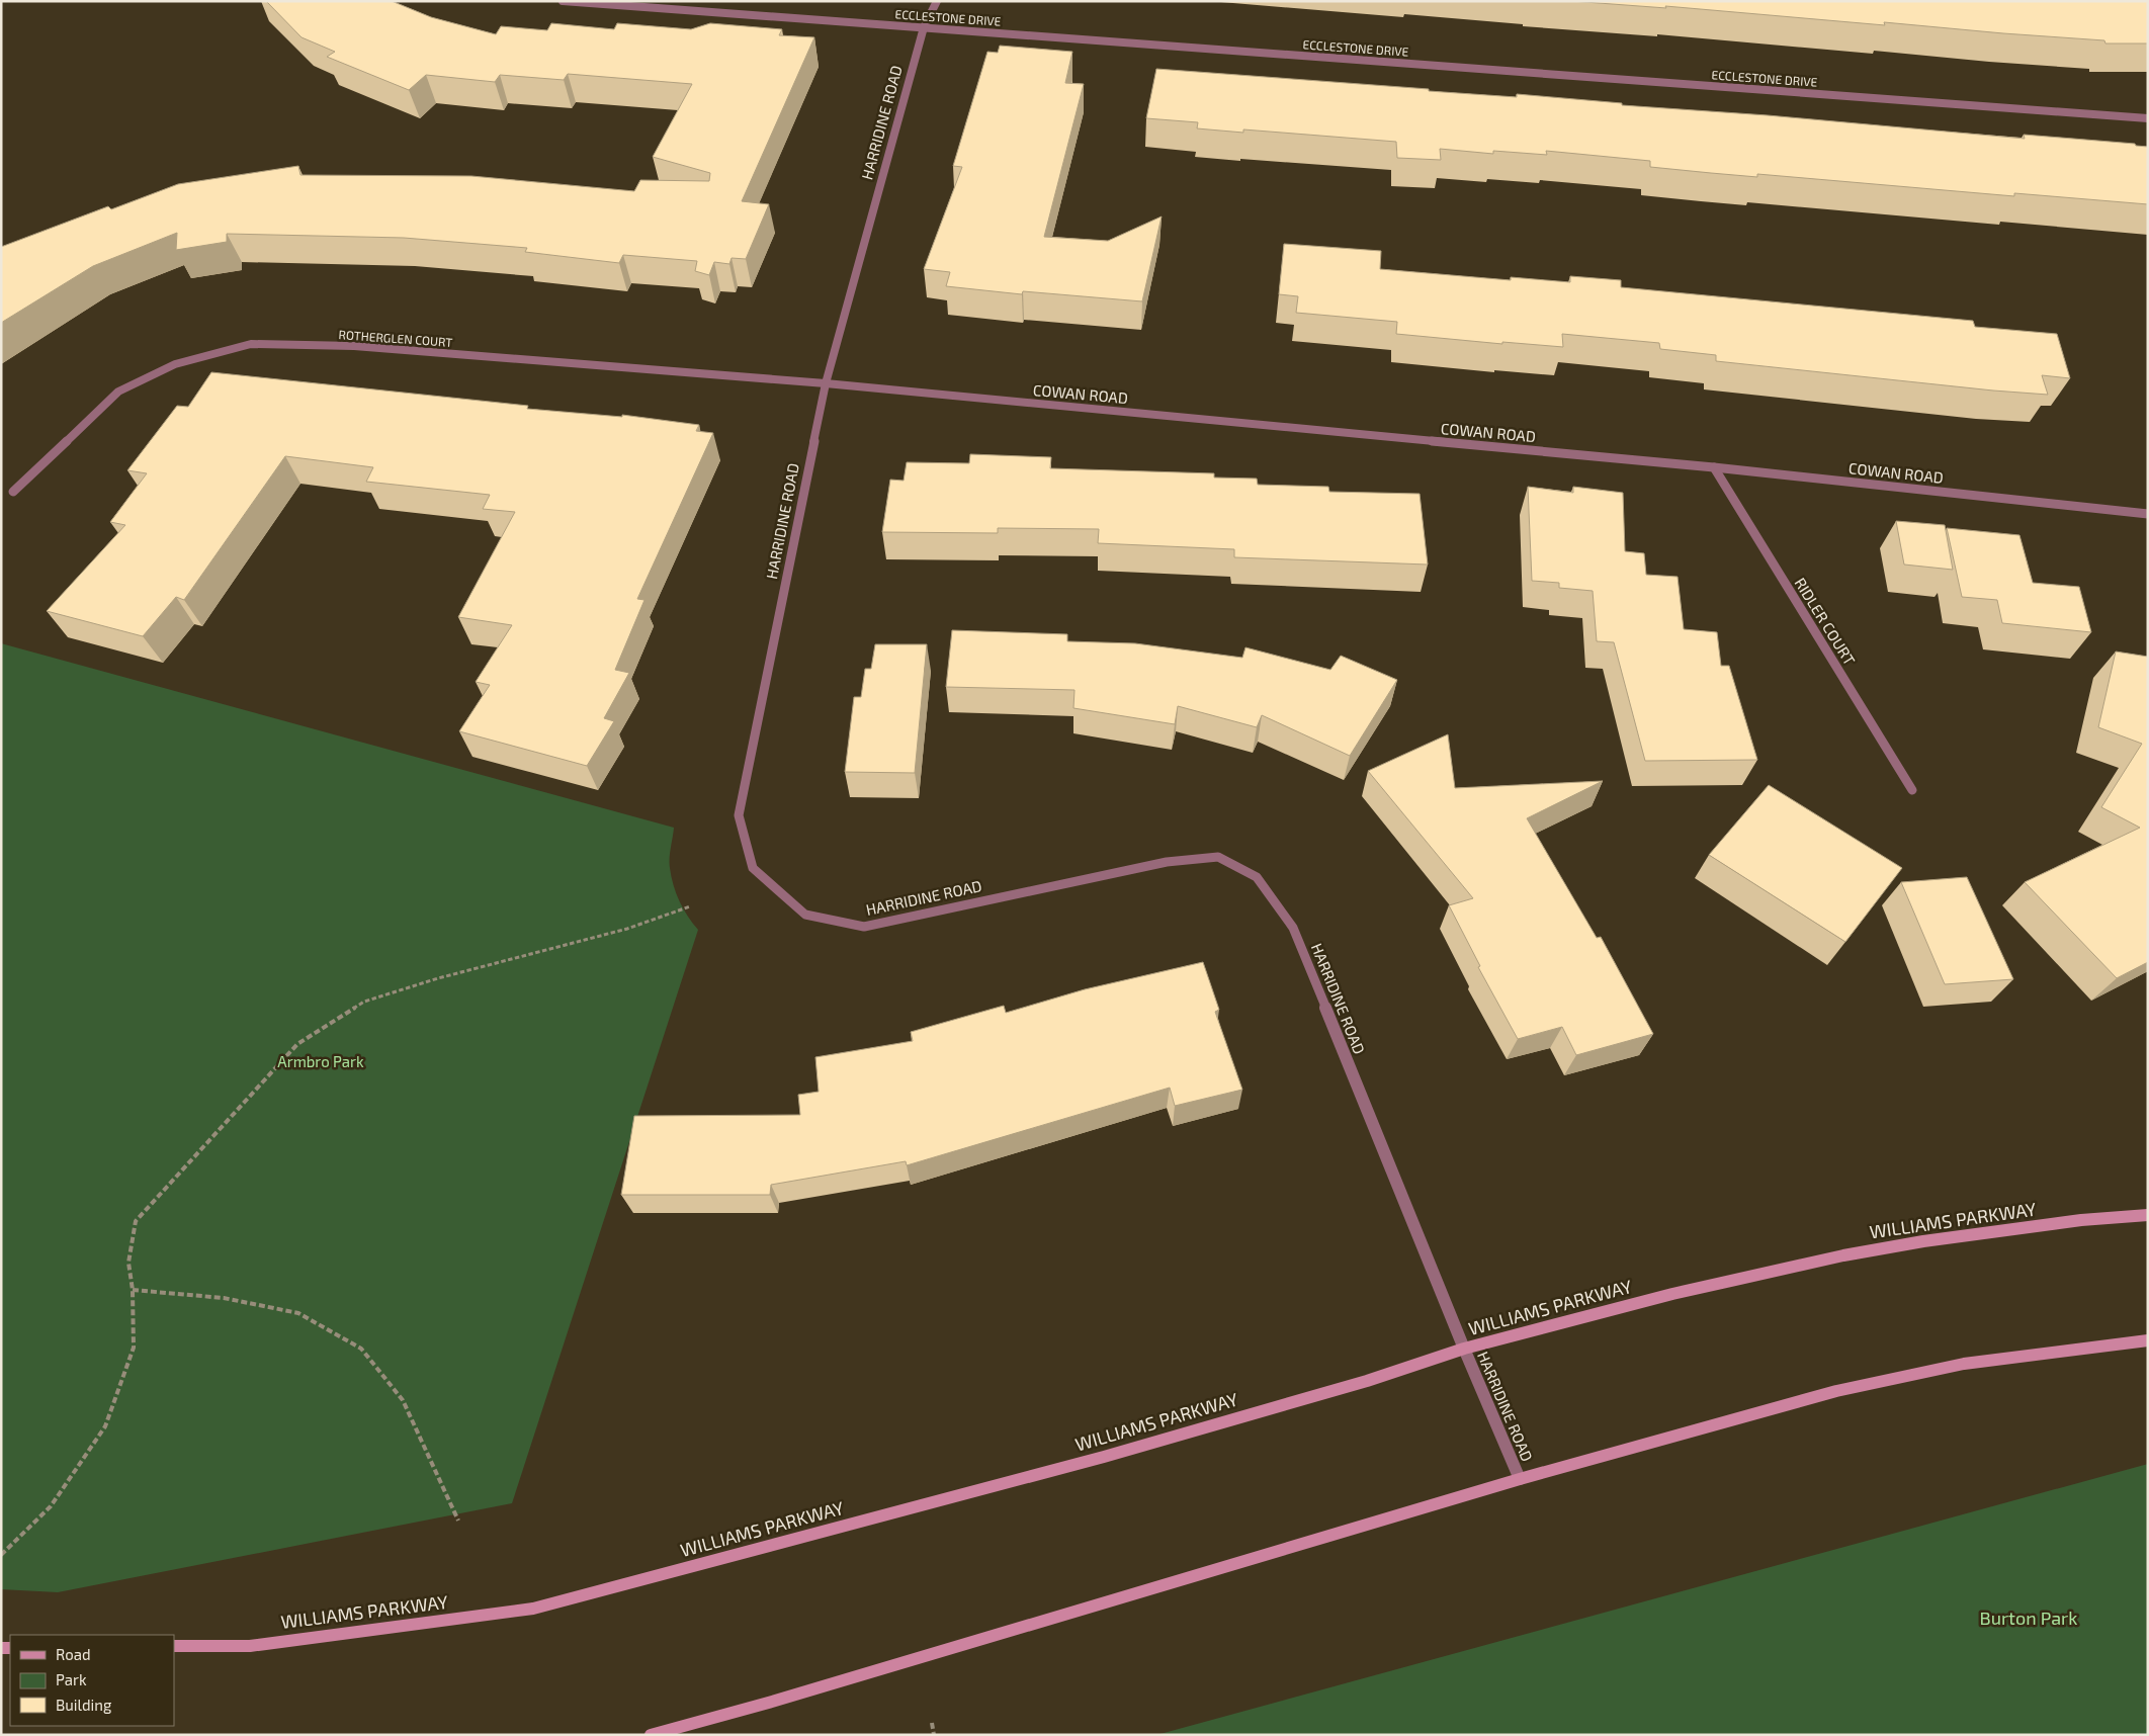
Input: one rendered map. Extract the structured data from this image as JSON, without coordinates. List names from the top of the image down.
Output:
{
  "streets": {
    "main road": ["WILLIAMS PARKWAY"],
    "street": [
      "ECCLESTONE DRIVE",
      "HARRIDINE ROAD",
      "ROTHERGLEN COURT",
      "COWAN ROAD",
      "RIDLER COURT"
    ]
  },
  "crossings": [
    ["ECCLESTONE DRIVE", "HARRIDINE ROAD"],
    ["HARRIDINE ROAD", "ROTHERGLEN COURT"],
    ["HARRIDINE ROAD", "COWAN ROAD"],
    ["HARRIDINE ROAD", "WILLIAMS PARKWAY"],
    ["ROTHERGLEN COURT", "COWAN ROAD"],
    ["COWAN ROAD", "RIDLER COURT"]
  ],
  "parks": ["Armbro Park", "Burton Park"],
  "legend": ["Road", "Park", "Building"]
}
